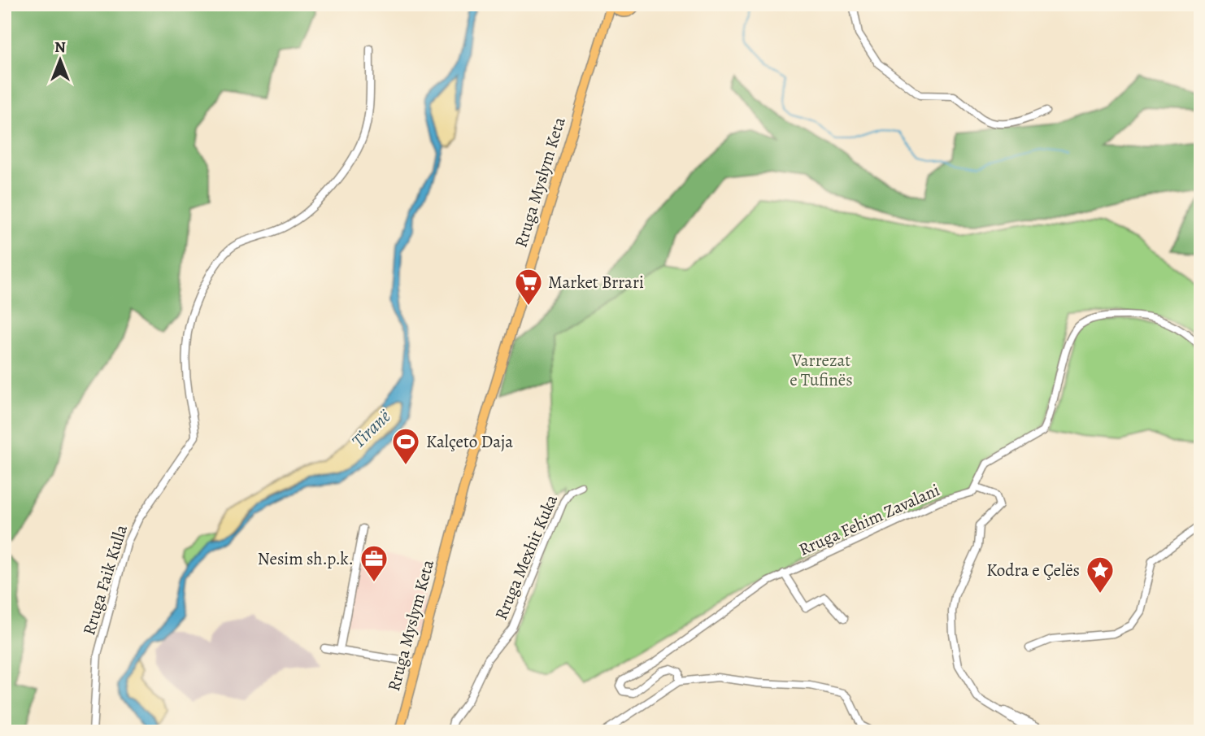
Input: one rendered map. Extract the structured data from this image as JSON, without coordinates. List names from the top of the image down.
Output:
{
  "streets": {
    "main road": ["Rruga Myslym Keta"],
    "street": ["Rruga Fehim Zavalani", "Rruga Mexhit Kuka", "Rruga Faik Kulla"]
  },
  "water": ["Tiranë"],
  "parks": ["Varrezat e Tufinës"],
  "places": {
    "supermarket": ["Market Brrari"],
    "sports": ["Kalçeto Daja"],
    "office": ["Nesim sh.p.k."],
    "place": ["Kodra e Çelës"]
  },
  "north": "top"
}
